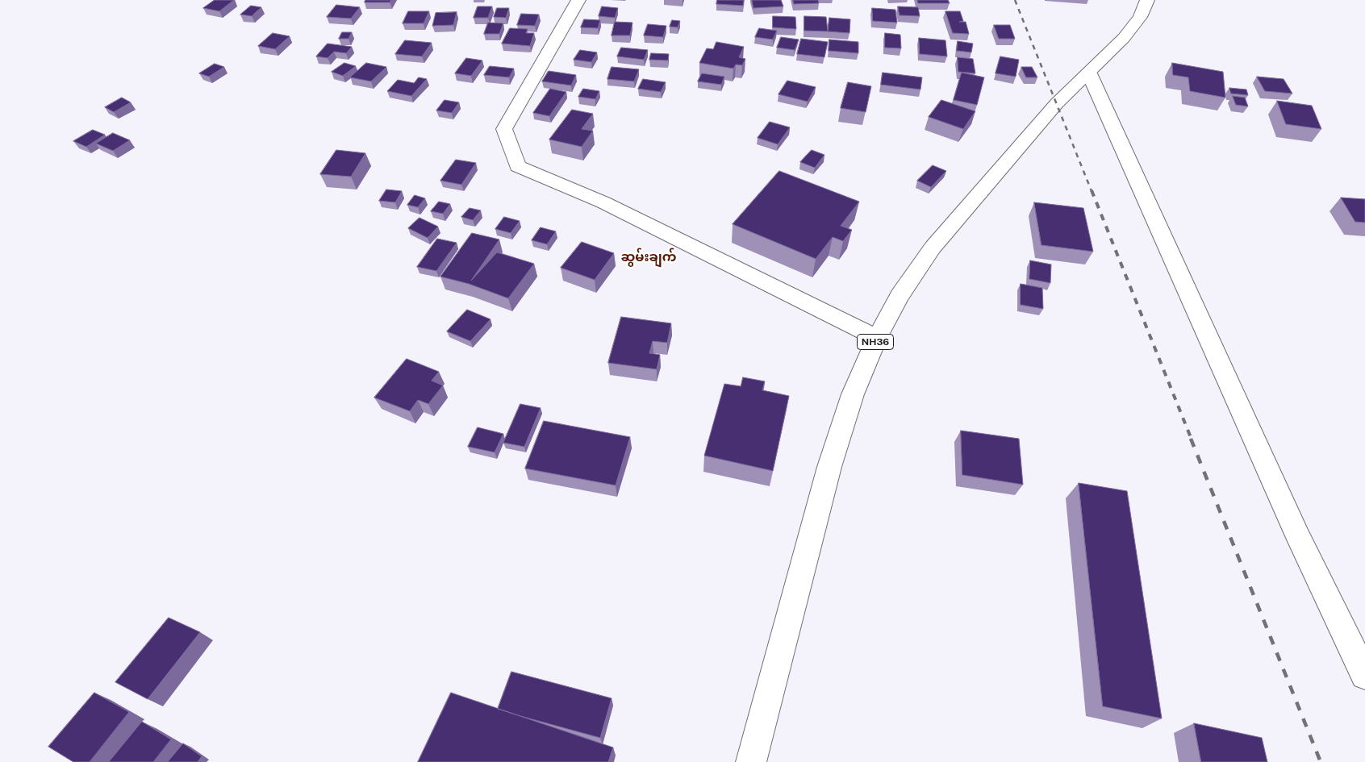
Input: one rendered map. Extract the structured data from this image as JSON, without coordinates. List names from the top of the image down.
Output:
{
  "streets": {
    "main road": ["NH36"]
  },
  "districts": ["ဆွမ်းချက်"]
}
